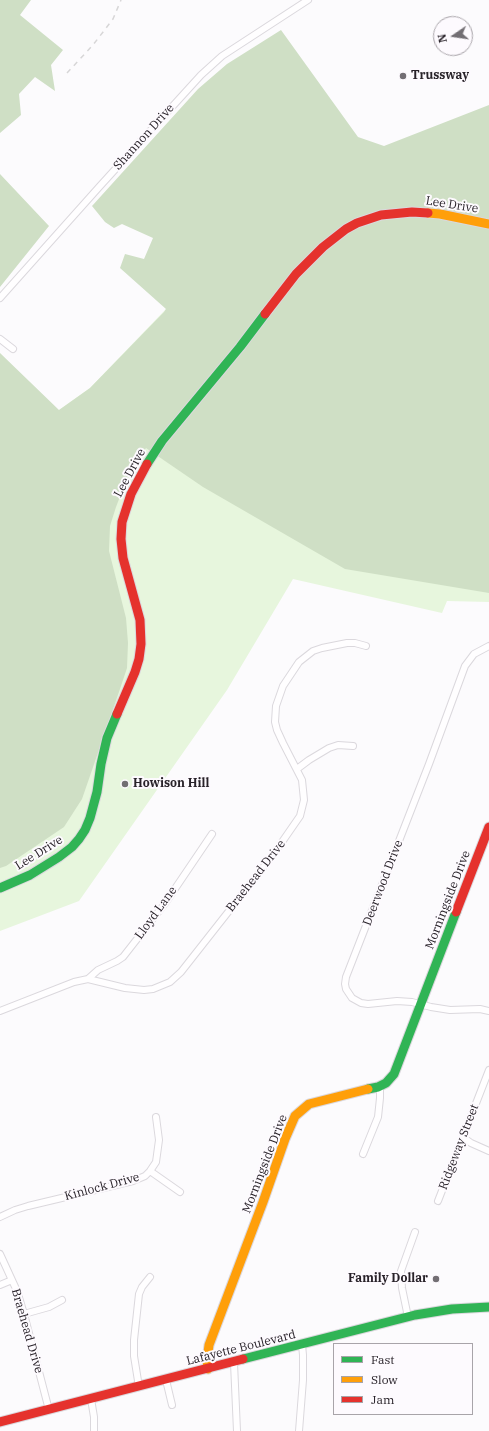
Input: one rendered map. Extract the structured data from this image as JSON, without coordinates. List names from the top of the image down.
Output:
{
  "streets": {
    "street": [
      "Shannon Drive",
      "Lee Drive",
      "Braehead Drive",
      "Deerwood Drive",
      "Morningside Drive",
      "Lloyd Lane",
      "Ridgeway Street",
      "Kinlock Drive",
      "Lafayette Boulevard"
    ]
  },
  "crossings": [
    ["Braehead Drive", "Lloyd Lane"],
    ["Braehead Drive", "Lafayette Boulevard"],
    ["Deerwood Drive", "Morningside Drive"],
    ["Morningside Drive", "Lafayette Boulevard"]
  ],
  "places": ["Trussway", "Howison Hill", "Family Dollar"],
  "legend": ["Fast", "Slow", "Jam"],
  "north": "left"
}
